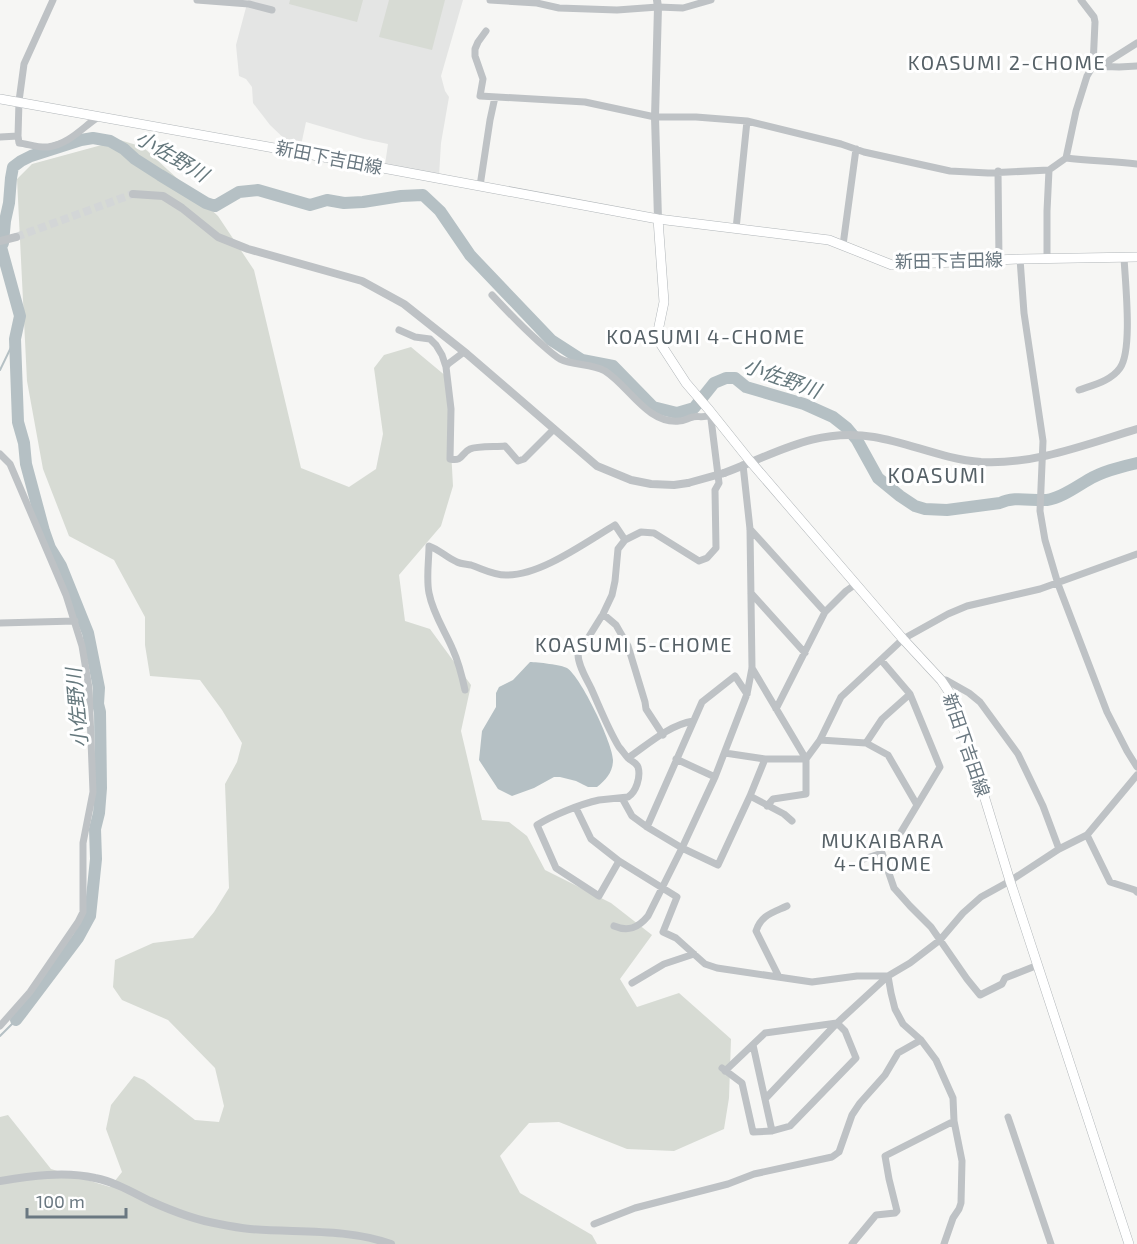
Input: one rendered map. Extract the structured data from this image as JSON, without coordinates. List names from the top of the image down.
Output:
{
  "streets": {
    "main road": ["新田下吉田線"]
  },
  "districts": [
    "KOASUMI 2-CHOME",
    "KOASUMI 4-CHOME",
    "KOASUMI",
    "KOASUMI 5-CHOME",
    "MUKAIBARA 4-CHOME"
  ],
  "water": ["小佐野川"],
  "scale_bar": "100 m"
}
